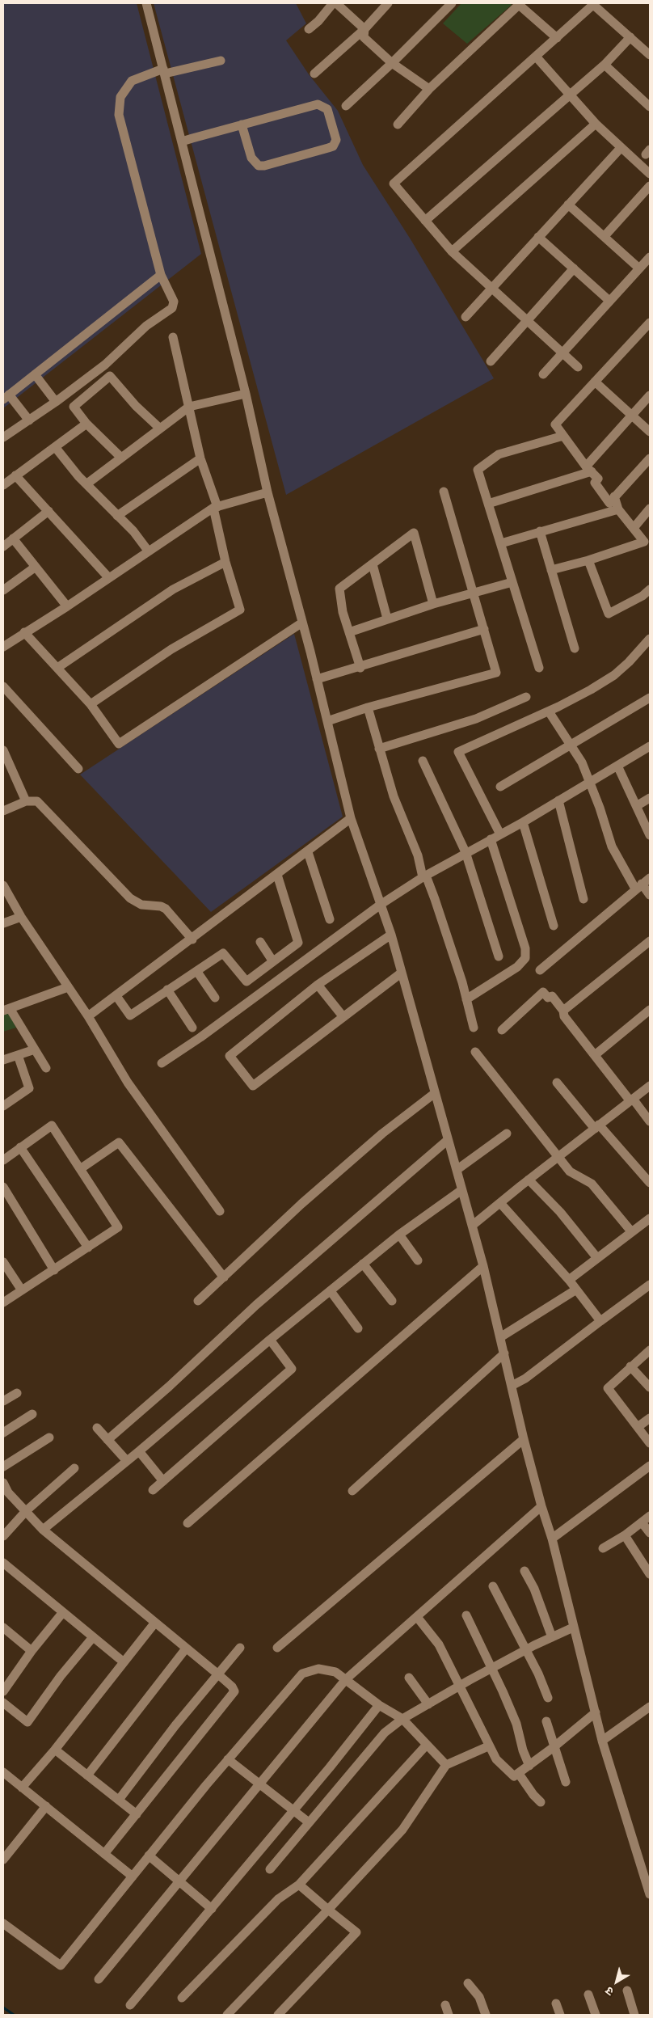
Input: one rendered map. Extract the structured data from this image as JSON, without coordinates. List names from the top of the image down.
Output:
{
  "north": "bottom left"
}
